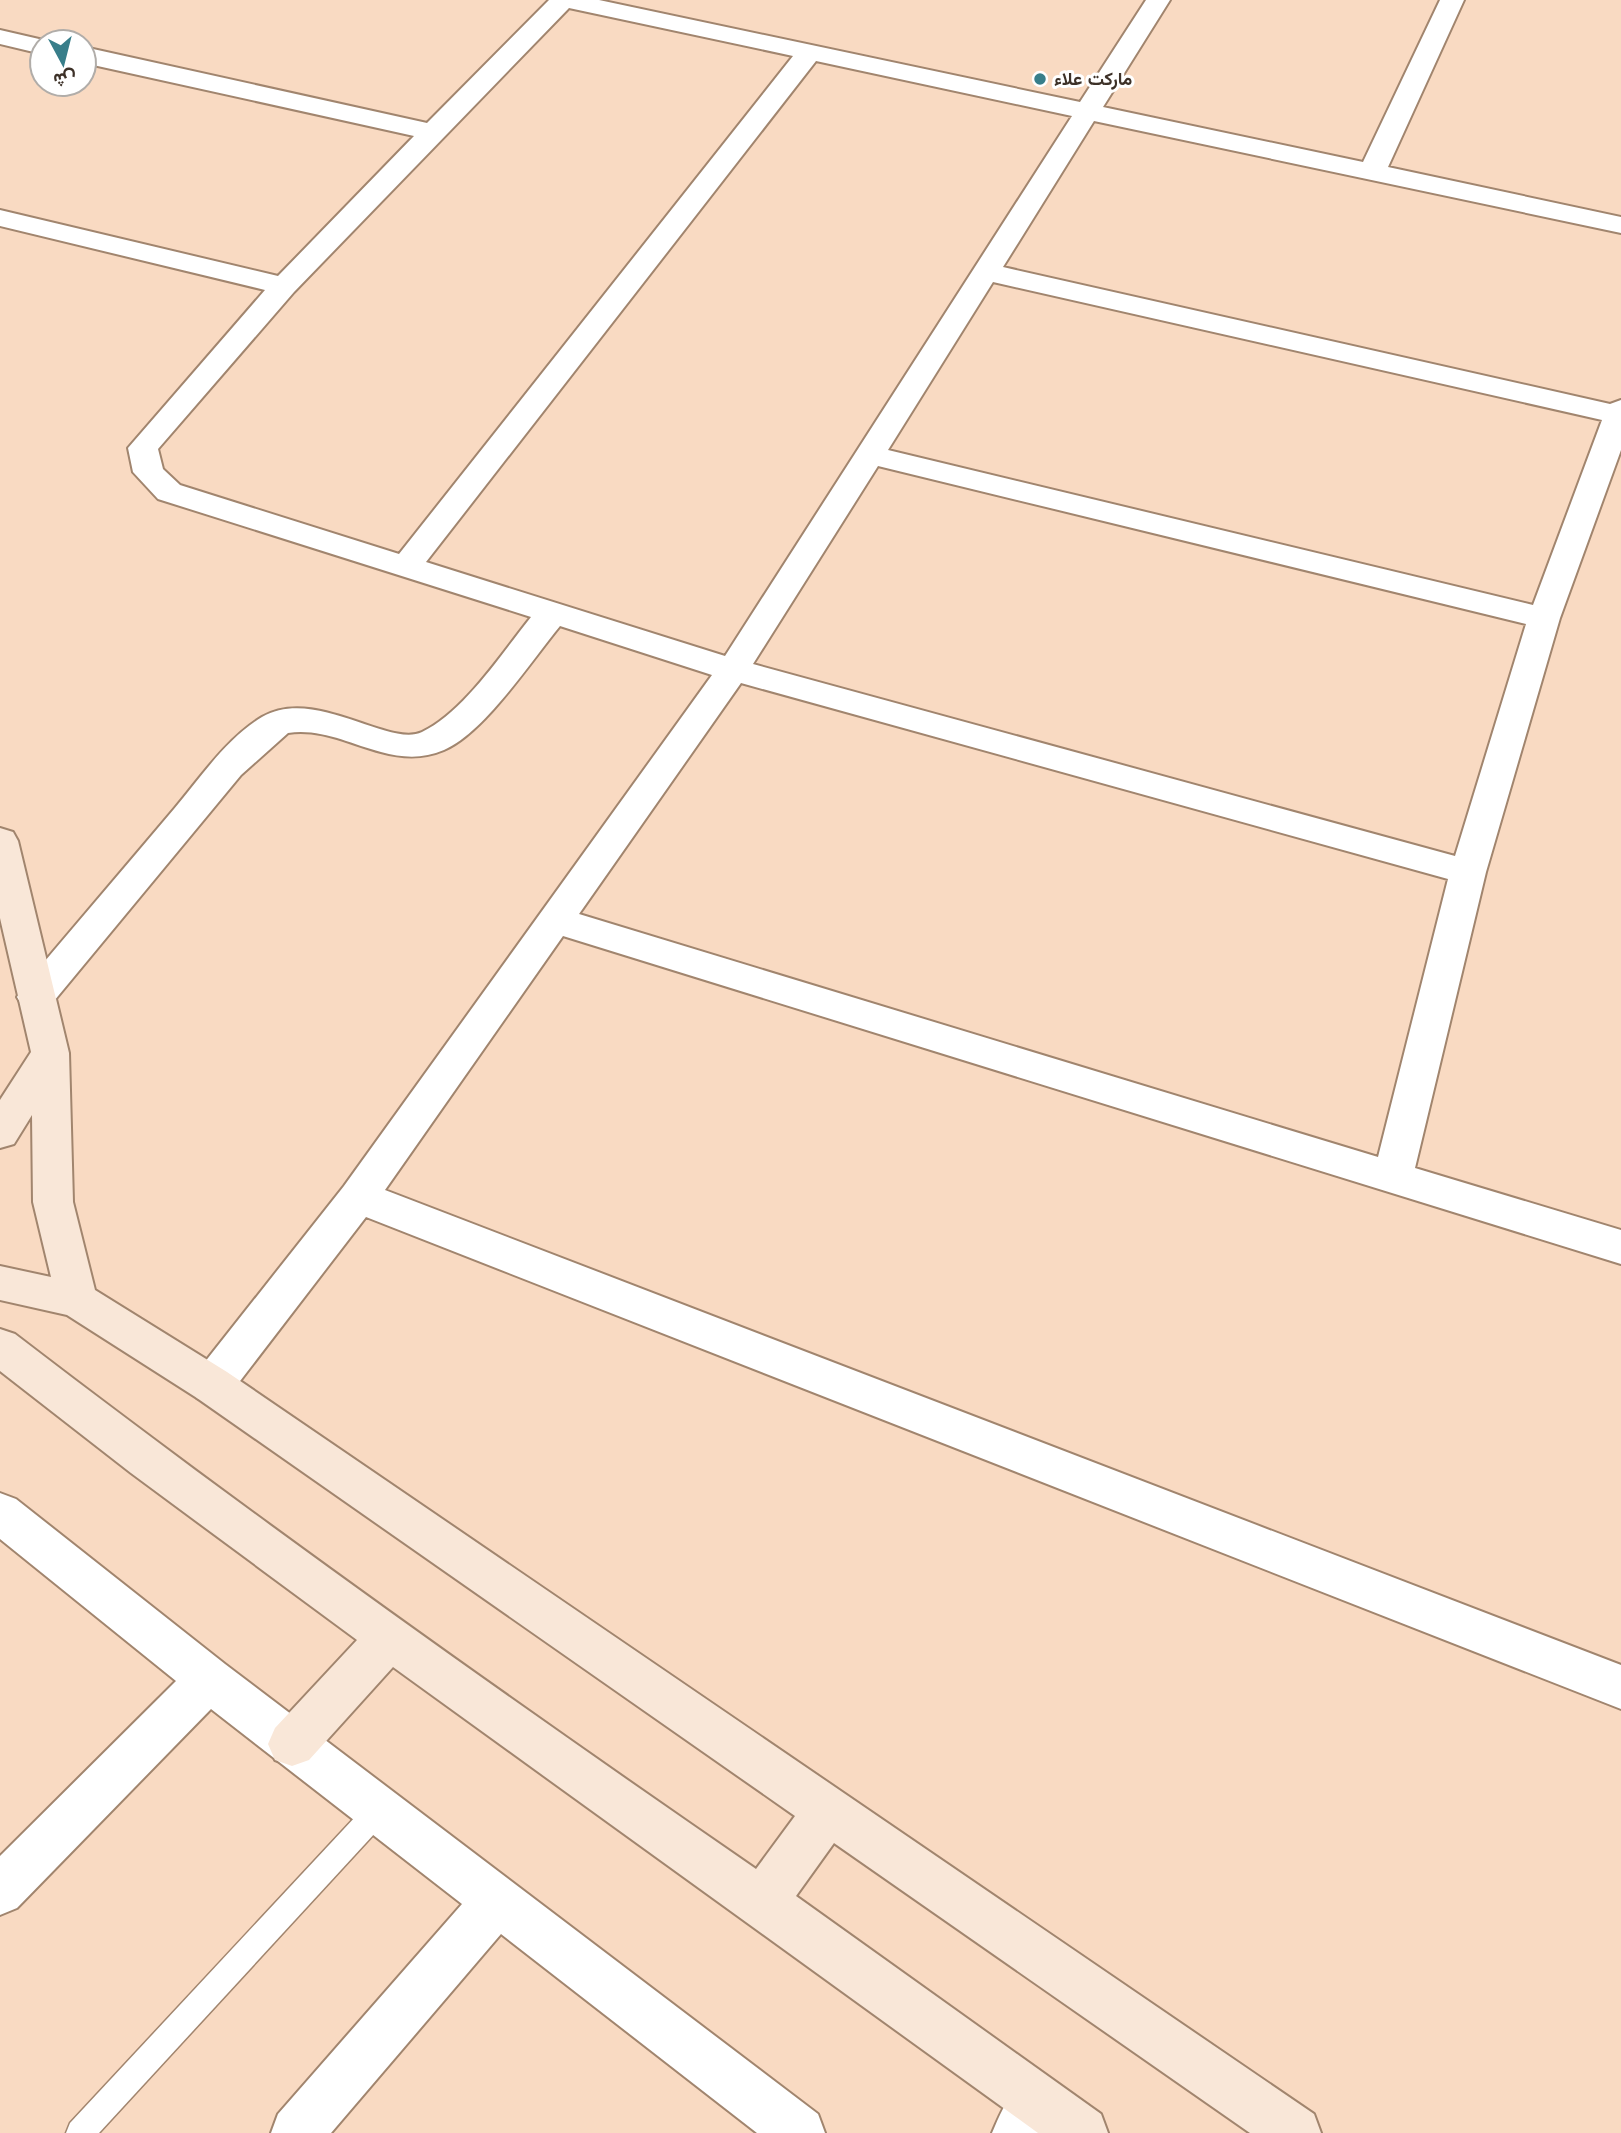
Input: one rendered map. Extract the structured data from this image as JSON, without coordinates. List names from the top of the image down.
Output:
{
  "places": ["ماركت علاء"],
  "north": "bottom"
}
